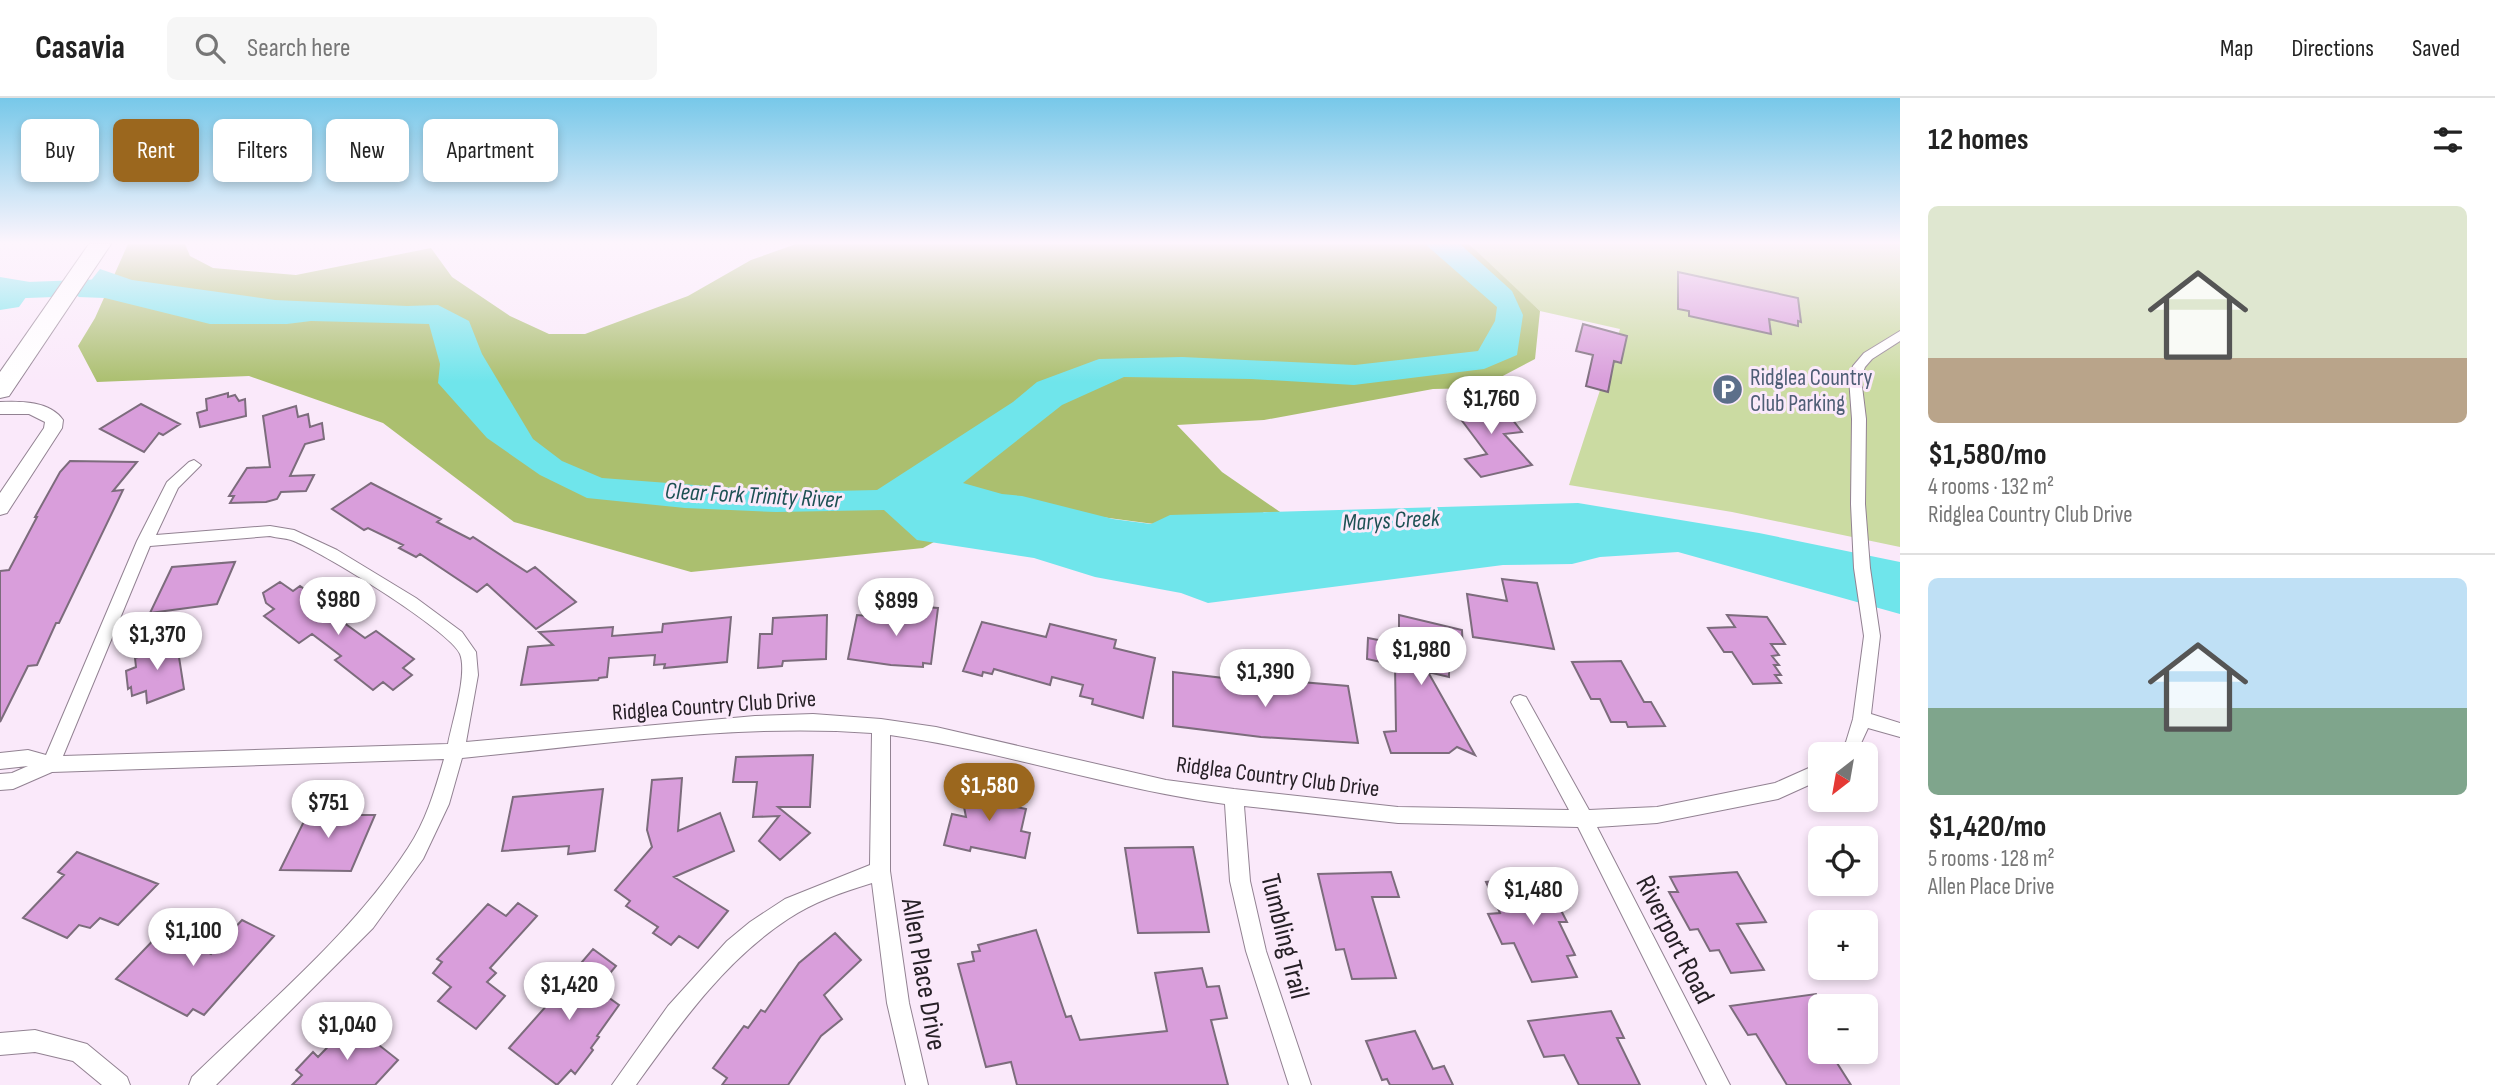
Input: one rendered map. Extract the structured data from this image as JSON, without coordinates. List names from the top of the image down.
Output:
{
  "streets": {
    "street": [
      "Ridglea Country Club Drive",
      "Tumbling Trail",
      "Riverport Road",
      "Allen Place Drive"
    ]
  },
  "crossings": [
    ["Ridglea Country Club Drive", "Tumbling Trail"],
    ["Ridglea Country Club Drive", "Riverport Road"],
    ["Ridglea Country Club Drive", "Allen Place Drive"]
  ],
  "water": ["Clear Fork Trinity River", "Marys Creek"],
  "places": {
    "parking": ["Ridglea Country Club Parking"]
  },
  "north": "bottom left",
  "page": {
    "header": "Casavia",
    "search": "Search here",
    "nav": ["Map", "Directions", "Saved"],
    "heading": "12 homes",
    "chip": [
      "Buy",
      "Rent",
      "Filters",
      "New",
      "Apartment"
    ],
    "list": [
      {
        "name": "$1,580/mo",
        "note": "4 rooms · 132 m² · Ridglea Country Club Drive"
      },
      {
        "name": "$1,420/mo",
        "note": "5 rooms · 128 m² · Allen Place Drive"
      }
    ],
    "price": [
      "$1,760",
      "$980",
      "$899",
      "$1,370",
      "$1,980",
      "$1,390",
      "$1,580",
      "$751",
      "$1,480",
      "$1,100",
      "$1,420",
      "$1,040"
    ],
    "map_buttons": ["+", "−"]
  }
}
